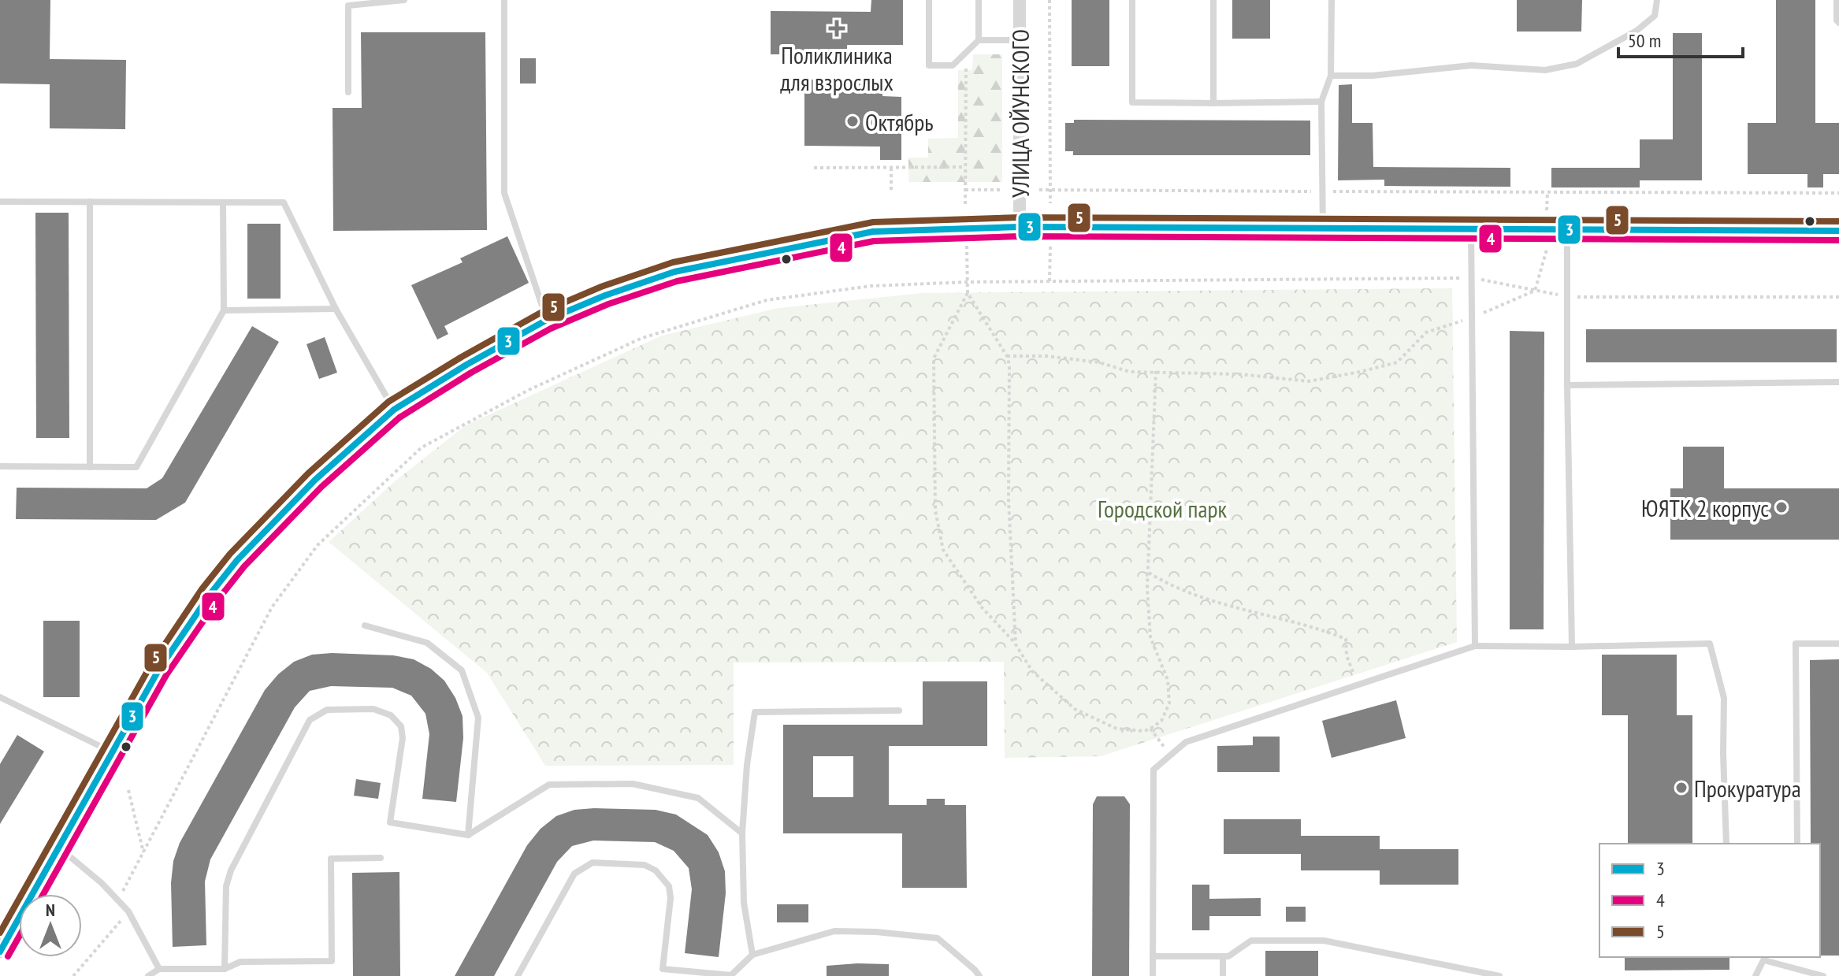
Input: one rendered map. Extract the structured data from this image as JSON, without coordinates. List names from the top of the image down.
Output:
{
  "streets": {
    "street": ["УЛИЦА ОЙУНСКОГО"]
  },
  "parks": ["Городской парк"],
  "places": {
    "health": ["Поликлиника для взрослых"],
    "other": ["Октябрь", "ЮЯТК 2 корпус", "Прокуратура"]
  },
  "lines": ["transit line 5", "transit line 3", "transit line 4"],
  "legend": ["3", "4", "5"],
  "scale_bar": "50 m",
  "north": "top"
}
